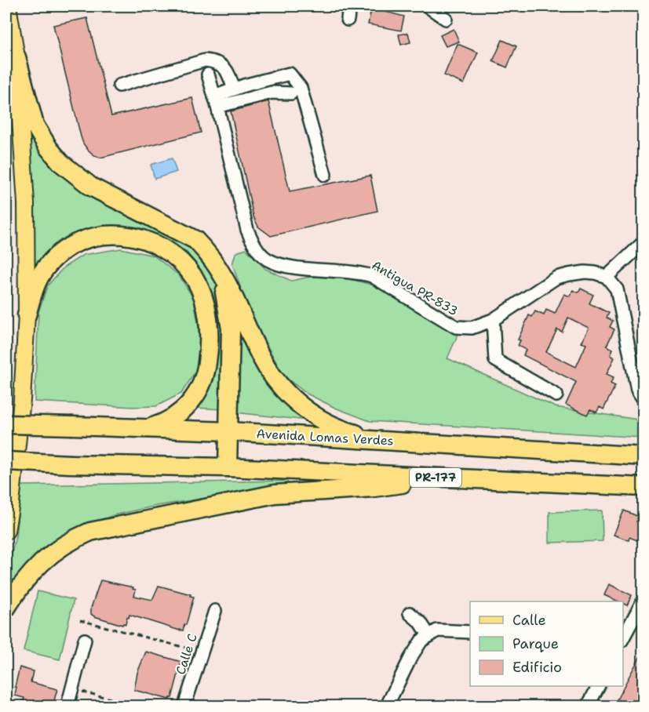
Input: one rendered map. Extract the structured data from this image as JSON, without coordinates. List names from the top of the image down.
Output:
{
  "streets": {
    "highway": ["Avenida Lomas Verdes", "PR-177"],
    "street": ["Antigua PR-833", "Calle C"]
  },
  "legend": ["Calle", "Parque", "Edificio"]
}
